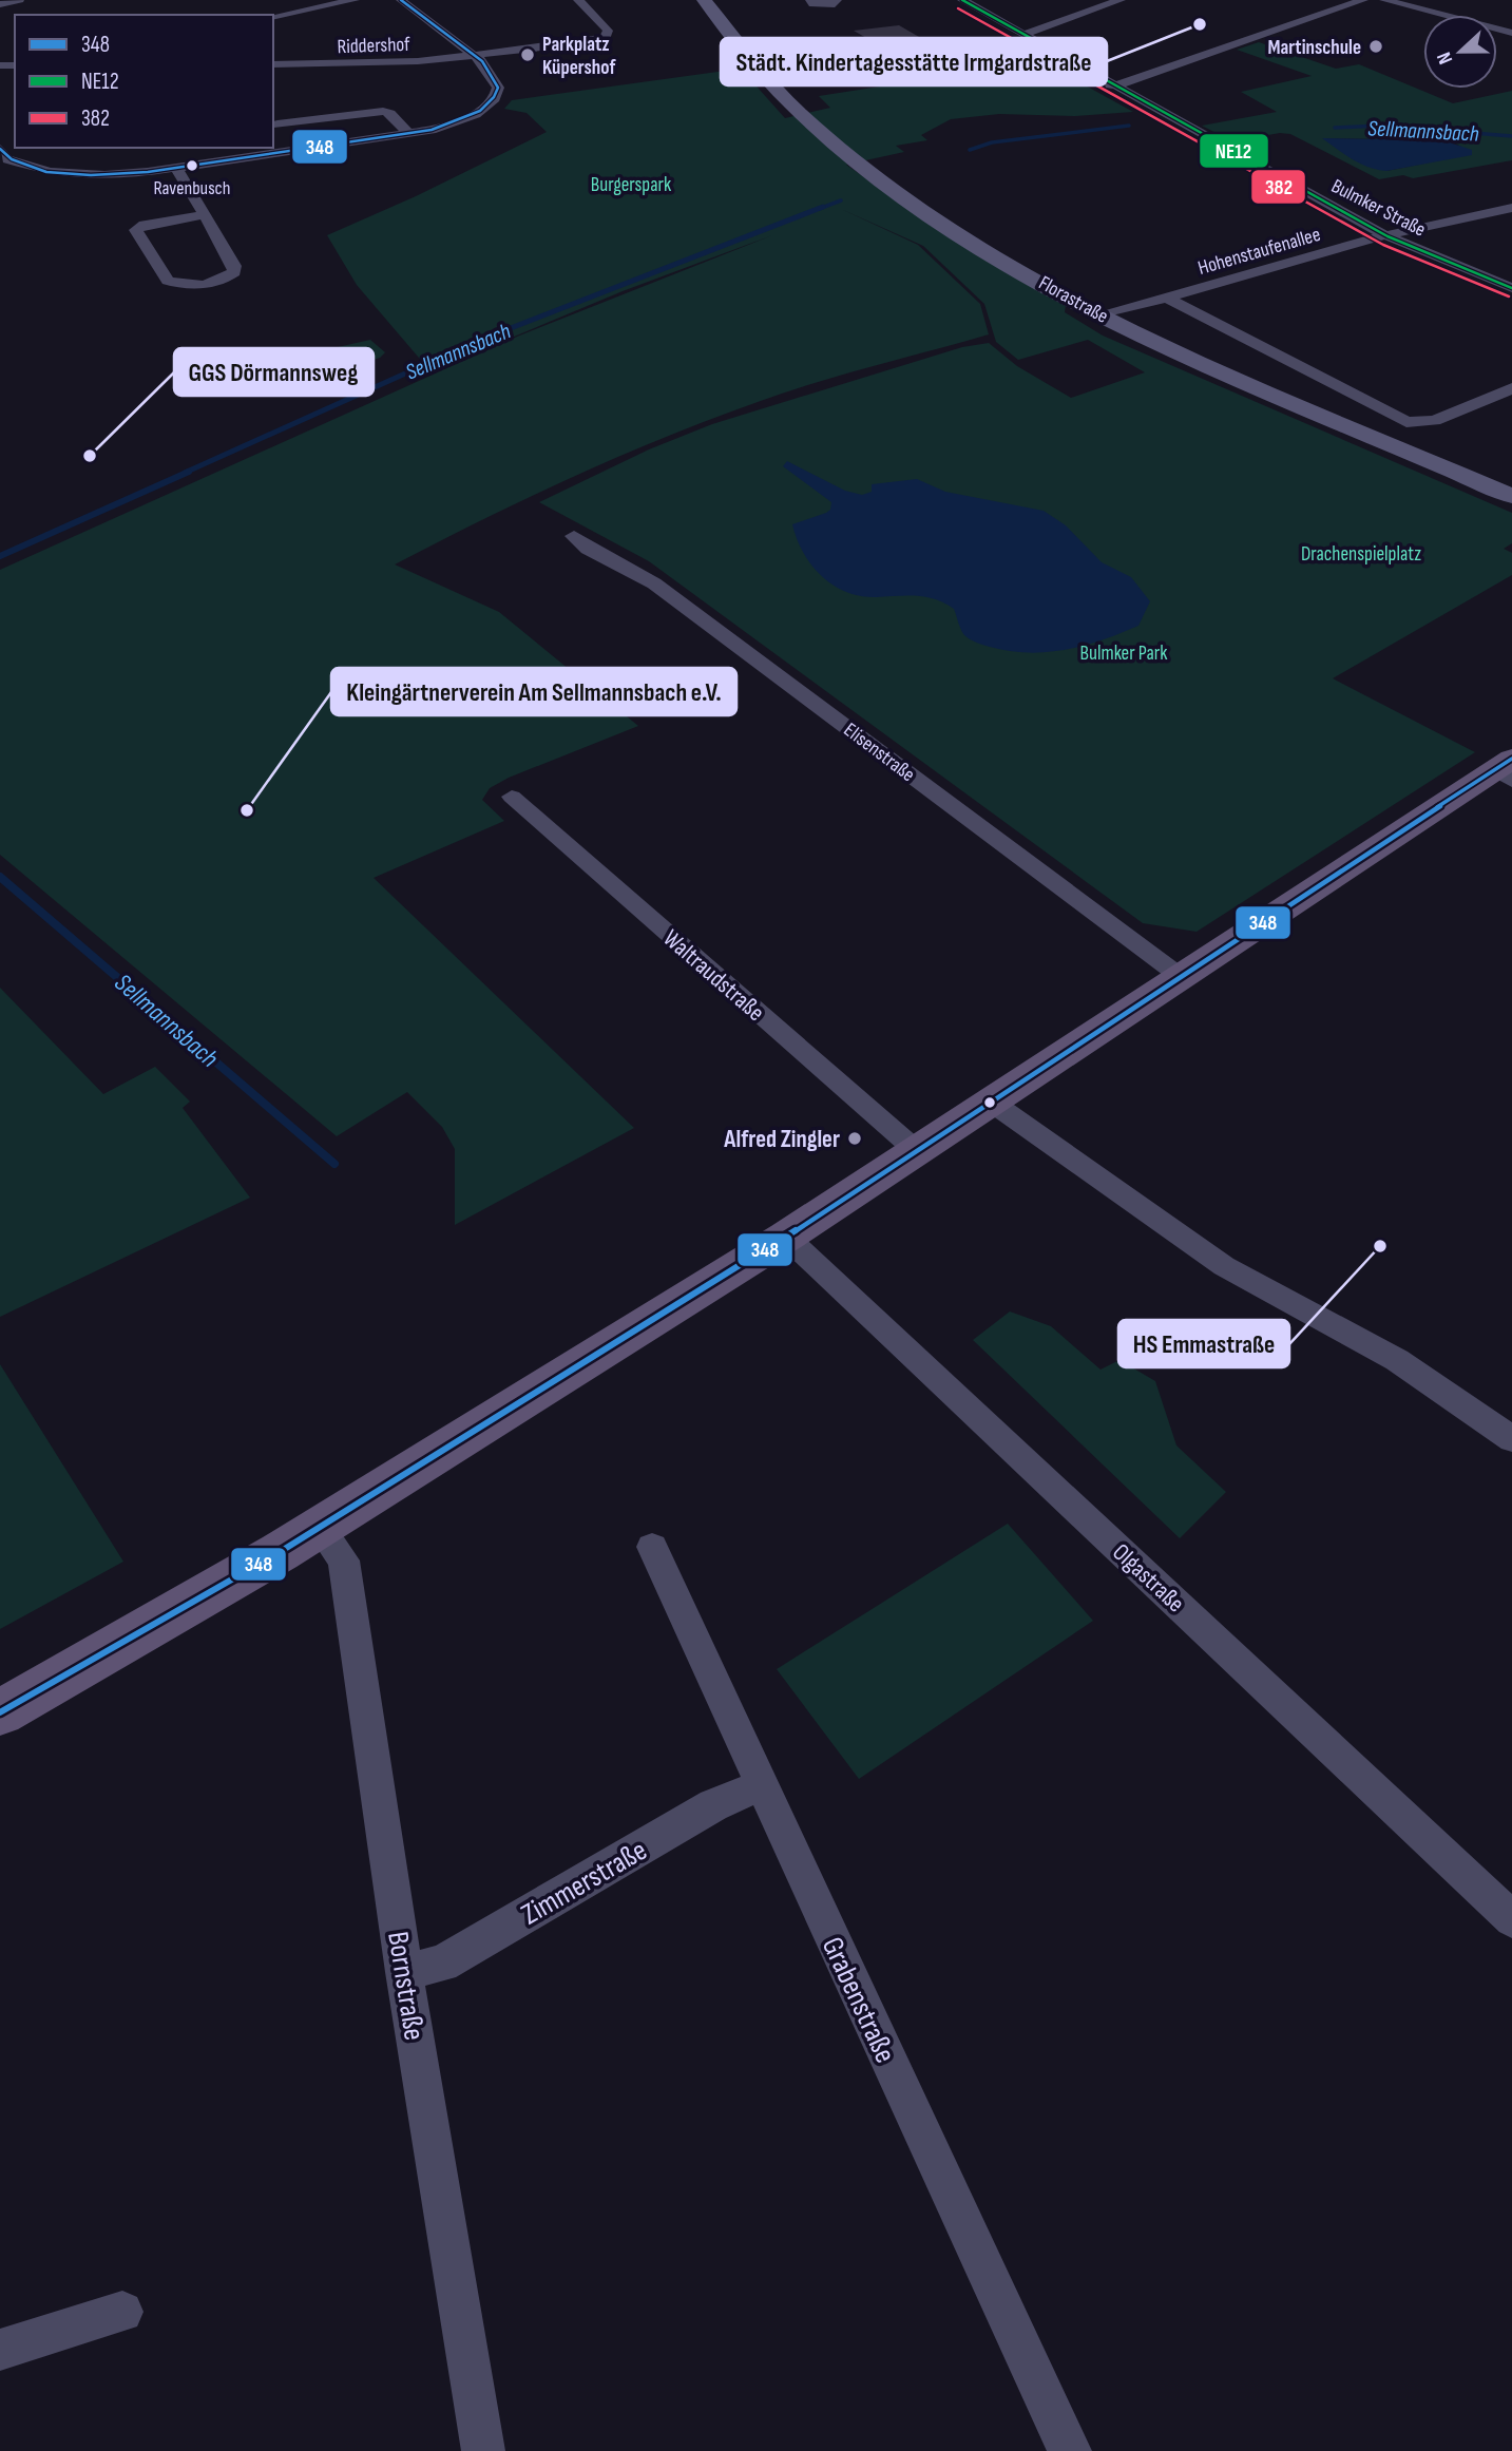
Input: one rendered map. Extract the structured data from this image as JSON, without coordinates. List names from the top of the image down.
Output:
{
  "streets": {
    "main road": ["Florastraße"],
    "street": [
      "Riddershof",
      "Bulmker Straße",
      "Hohenstaufenallee",
      "Elisenstraße",
      "Waltraudstraße",
      "Olgastraße",
      "Zimmerstraße",
      "Bornstraße",
      "Grabenstraße"
    ]
  },
  "crossings": [
    ["Bulmker Straße", "Hohenstaufenallee"],
    ["Hohenstaufenallee", "Florastraße"],
    ["Zimmerstraße", "Bornstraße"],
    ["Zimmerstraße", "Grabenstraße"]
  ],
  "water": ["Sellmannsbach"],
  "parks": ["Burgerspark", "Drachenspielplatz", "Bulmker Park"],
  "places": [
    "Städt. Kindertagesstätte Irmgardstraße",
    "Martinschule",
    "Parkplatz Küpershof",
    "Ravenbusch",
    "GGS Dörmannsweg",
    "Kleingärtnerverein Am Sellmannsbach e.V.",
    "Alfred Zingler",
    "HS Emmastraße"
  ],
  "lines": ["transit line 348", "transit line NE12", "transit line 382"],
  "legend": ["348", "NE12", "382"],
  "north": "left"
}
